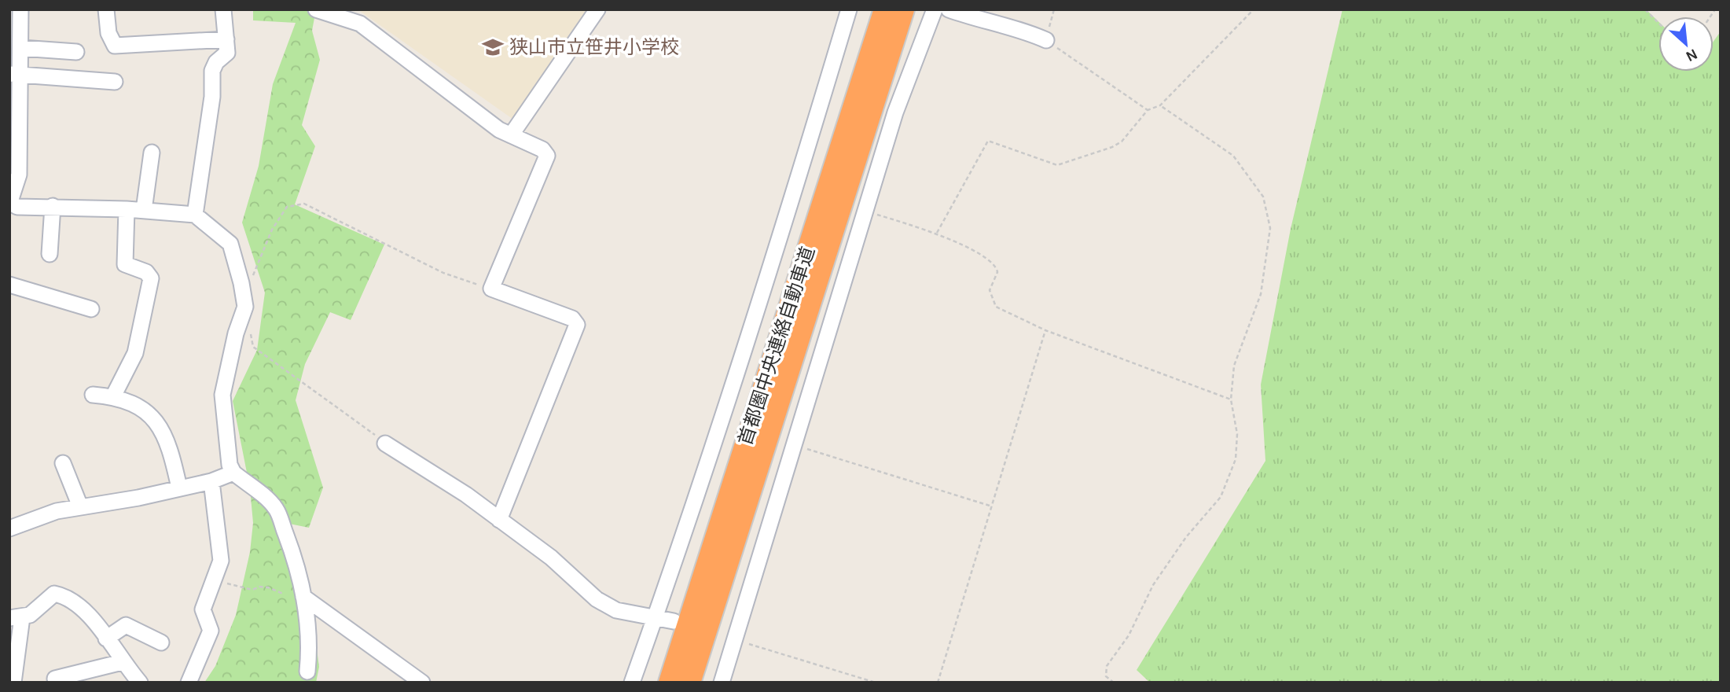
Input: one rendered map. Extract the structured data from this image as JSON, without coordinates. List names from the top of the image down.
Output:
{
  "streets": {
    "highway": ["首都圏中央連絡自動車道"]
  },
  "places": {
    "school or university": ["狭山市立笹井小学校"]
  },
  "north": "bottom right"
}
